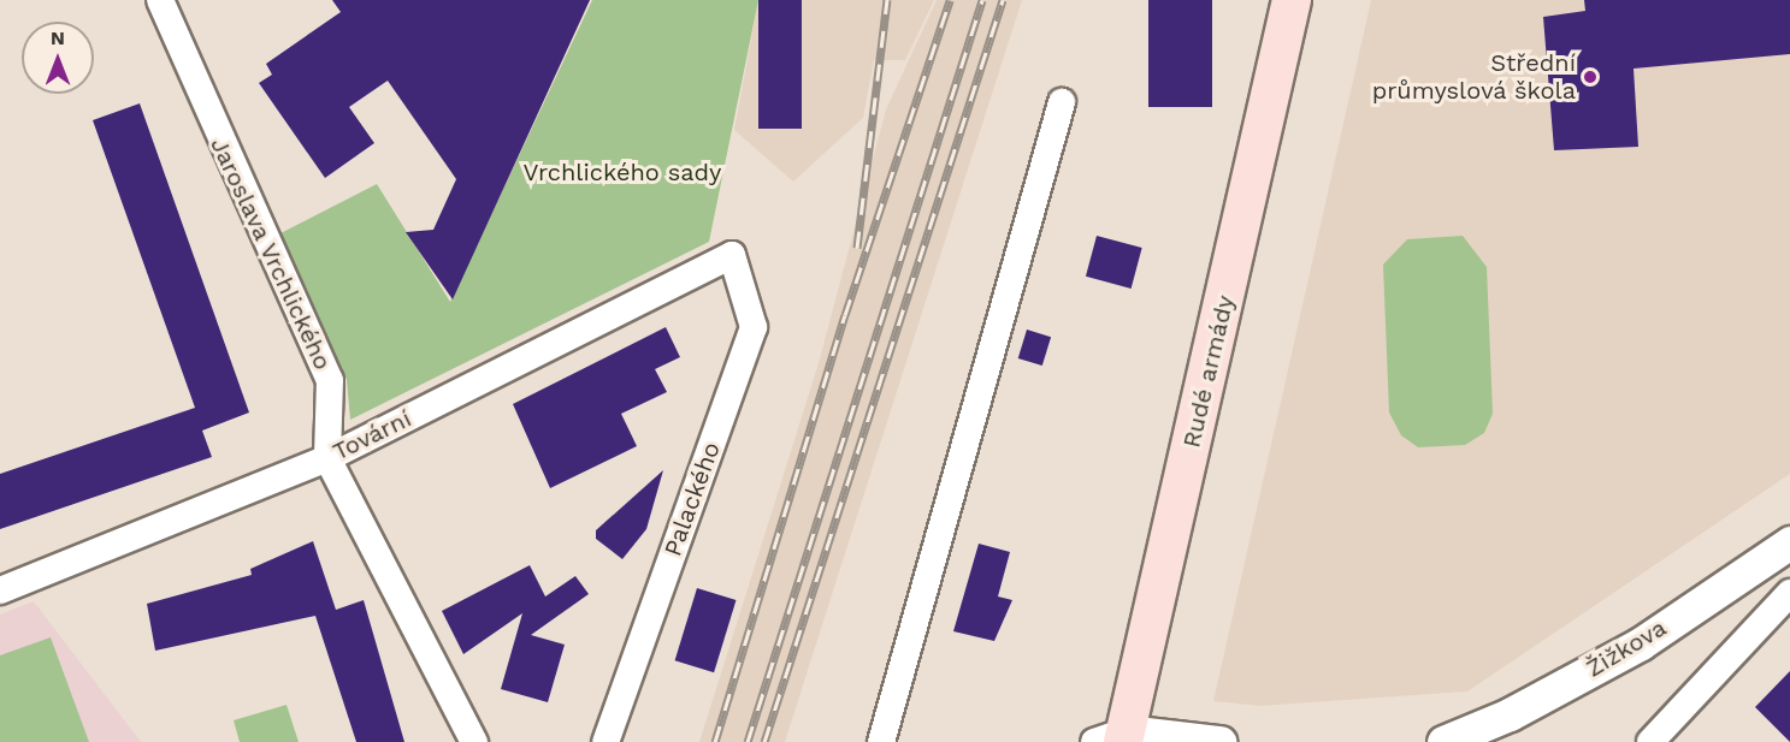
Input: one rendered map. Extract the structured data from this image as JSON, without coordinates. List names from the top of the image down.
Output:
{
  "streets": {
    "main road": ["Rudé armády"],
    "street": [
      "Jaroslava Vrchlického",
      "Tovární",
      "Palackého",
      "Žižkova"
    ]
  },
  "crossings": [
    ["Jaroslava Vrchlického", "Tovární"],
    ["Tovární", "Palackého"]
  ],
  "parks": ["Vrchlického sady"],
  "places": ["Střední průmyslová škola"],
  "north": "top"
}
